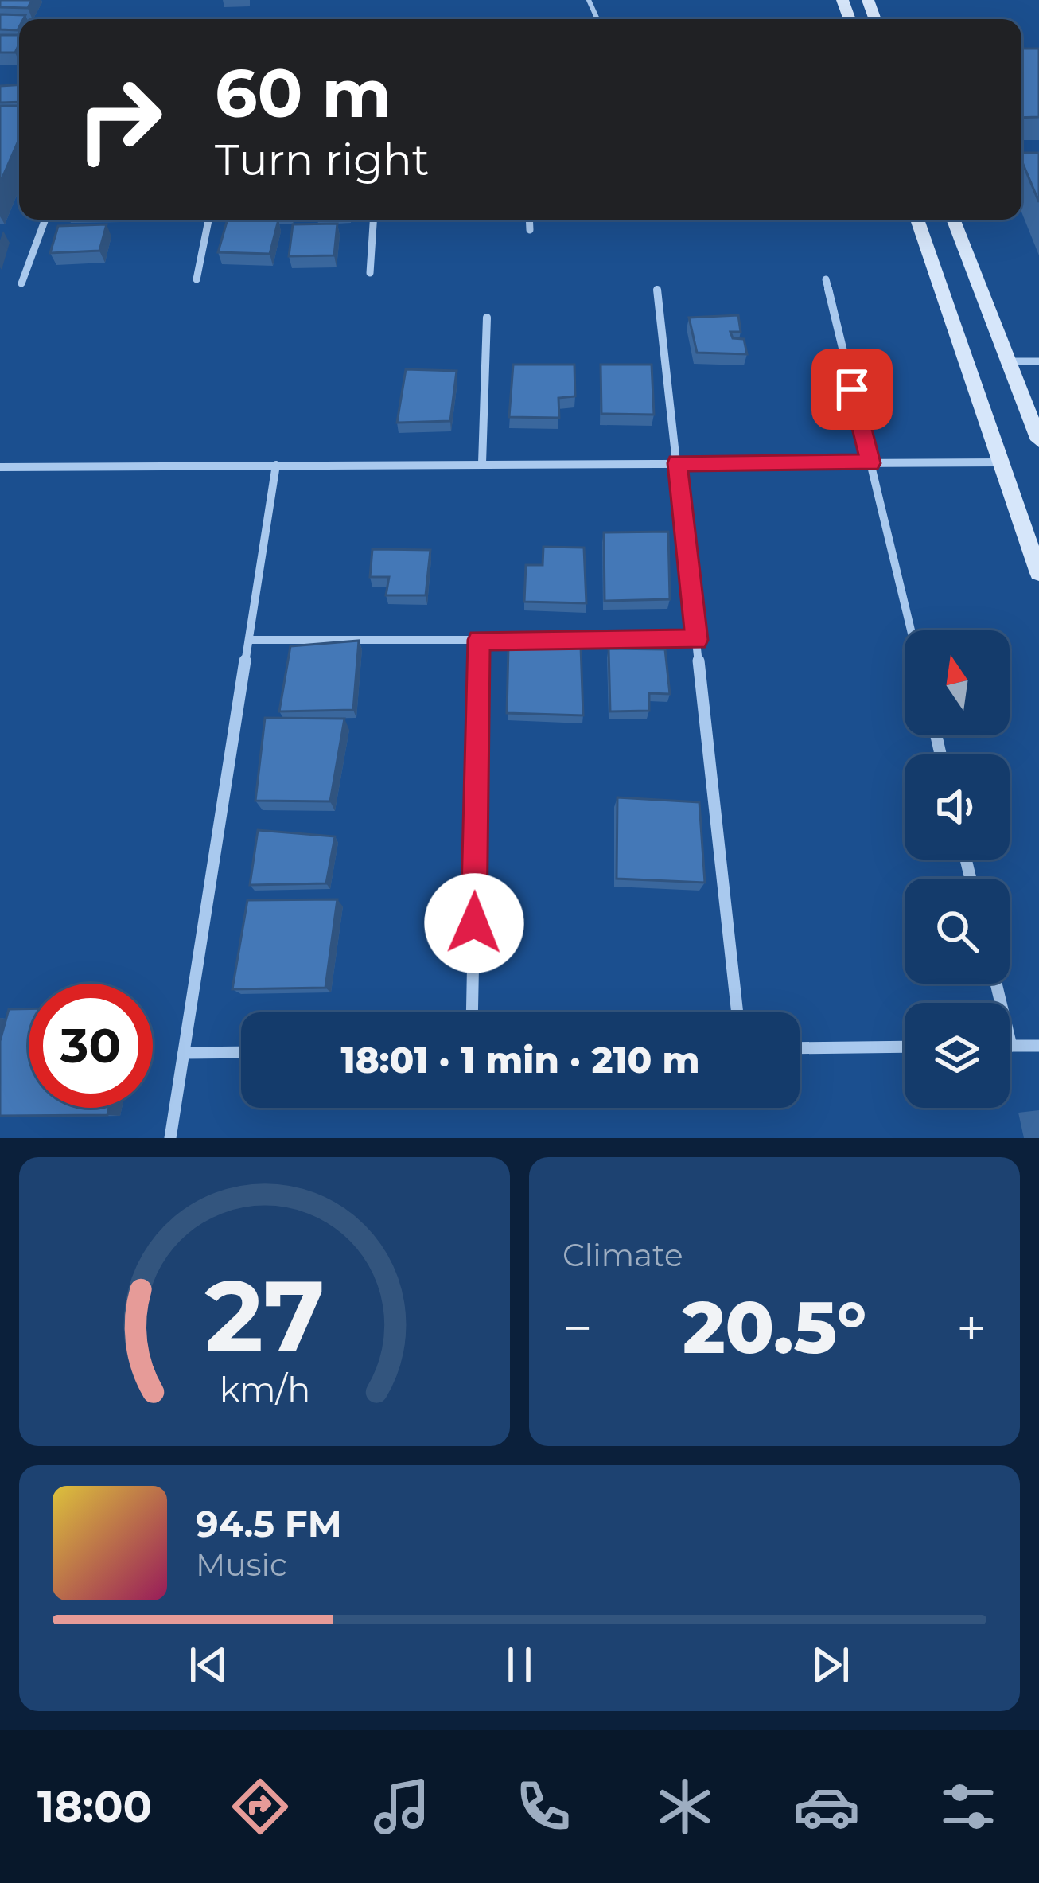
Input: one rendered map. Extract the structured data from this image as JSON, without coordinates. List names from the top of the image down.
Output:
{
  "north": "top",
  "page": {
    "turn": ["60 m", "Turn right"],
    "limit": "30",
    "trip": "18:01 · 1 min · 210 m",
    "tile": "Climate",
    "heat": ["−", "20.5°", "+"],
    "song": ["94.5 FM", "Music"],
    "tabs": "18:00",
    "gauge": ["27", "km/h"]
  }
}
